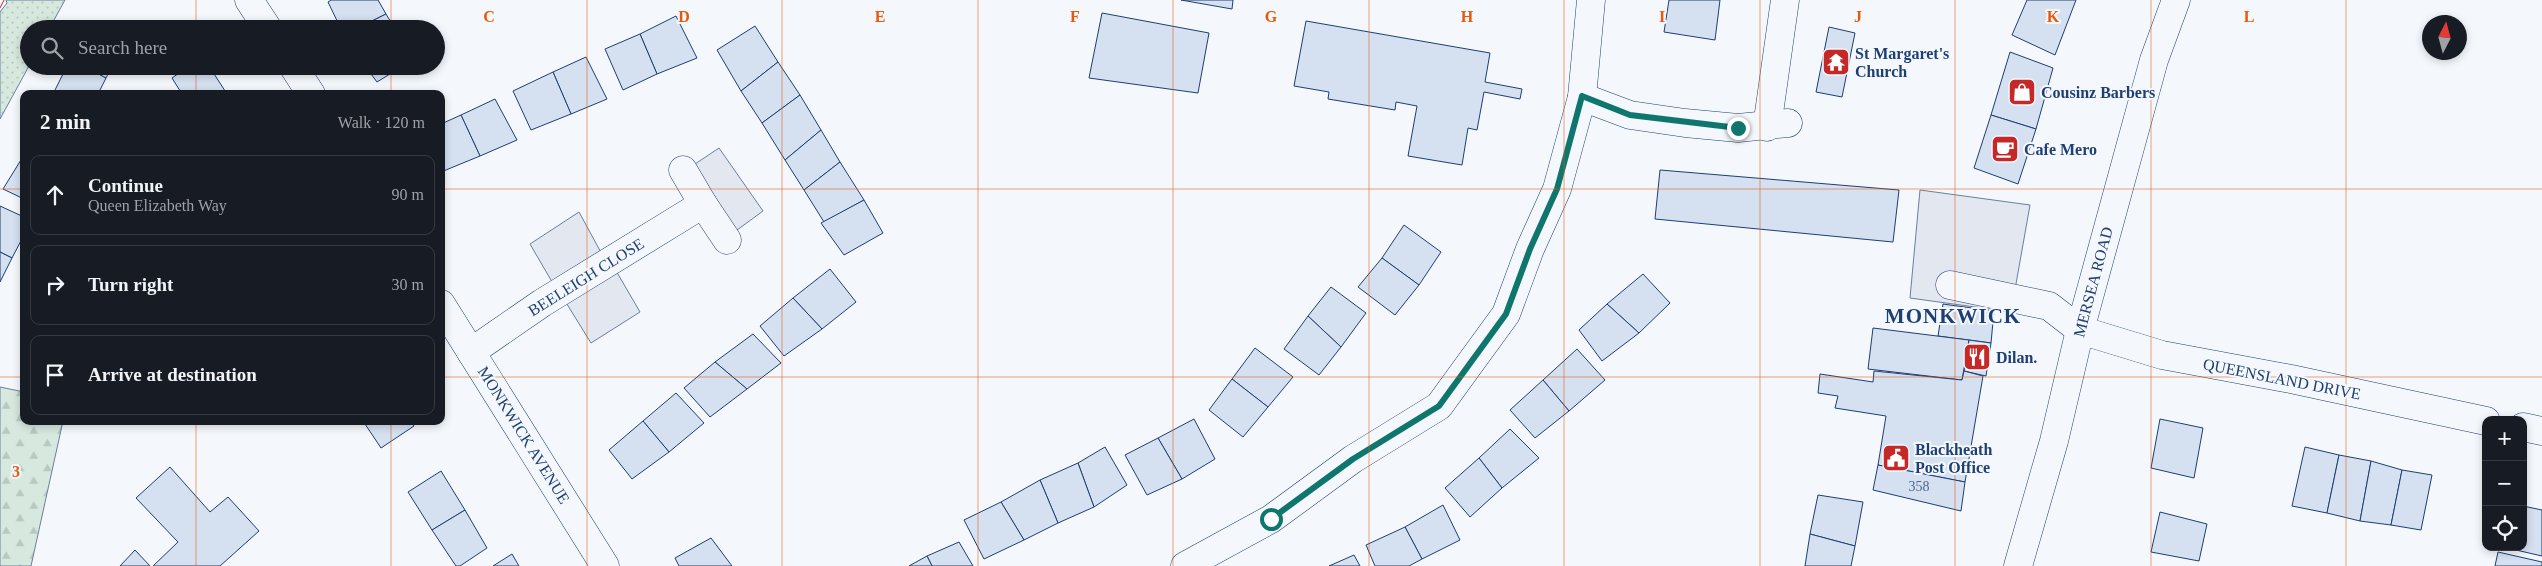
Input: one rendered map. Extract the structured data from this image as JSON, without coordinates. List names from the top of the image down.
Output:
{
  "streets": {
    "street": [
      "BEELEIGH CLOSE",
      "MERSEA ROAD",
      "QUEENSLAND DRIVE",
      "MONKWICK AVENUE"
    ]
  },
  "crossings": [
    ["BEELEIGH CLOSE", "MONKWICK AVENUE"],
    ["MERSEA ROAD", "QUEENSLAND DRIVE"]
  ],
  "districts": ["MONKWICK"],
  "places": {
    "temple": ["St Margaret's Church"],
    "shop": ["Cousinz Barbers"],
    "cafe": ["Cafe Mero"],
    "restaurant": ["Dilan."],
    "public building": ["Blackheath Post Office"]
  },
  "house_numbers": ["358"],
  "north": "top",
  "page": {
    "search": "Search here",
    "heading": ["2 min", "Walk · 120 m"],
    "list": [
      ["Continue", "Queen Elizabeth Way", "90 m"],
      ["Turn right", "30 m"],
      "Arrive at destination"
    ],
    "map_buttons": ["+", "−"]
  },
  "grid": {
    "columns": [
      "C",
      "D",
      "E",
      "F",
      "G",
      "H",
      "I",
      "J",
      "K",
      "L"
    ],
    "rows": ["3"]
  }
}
